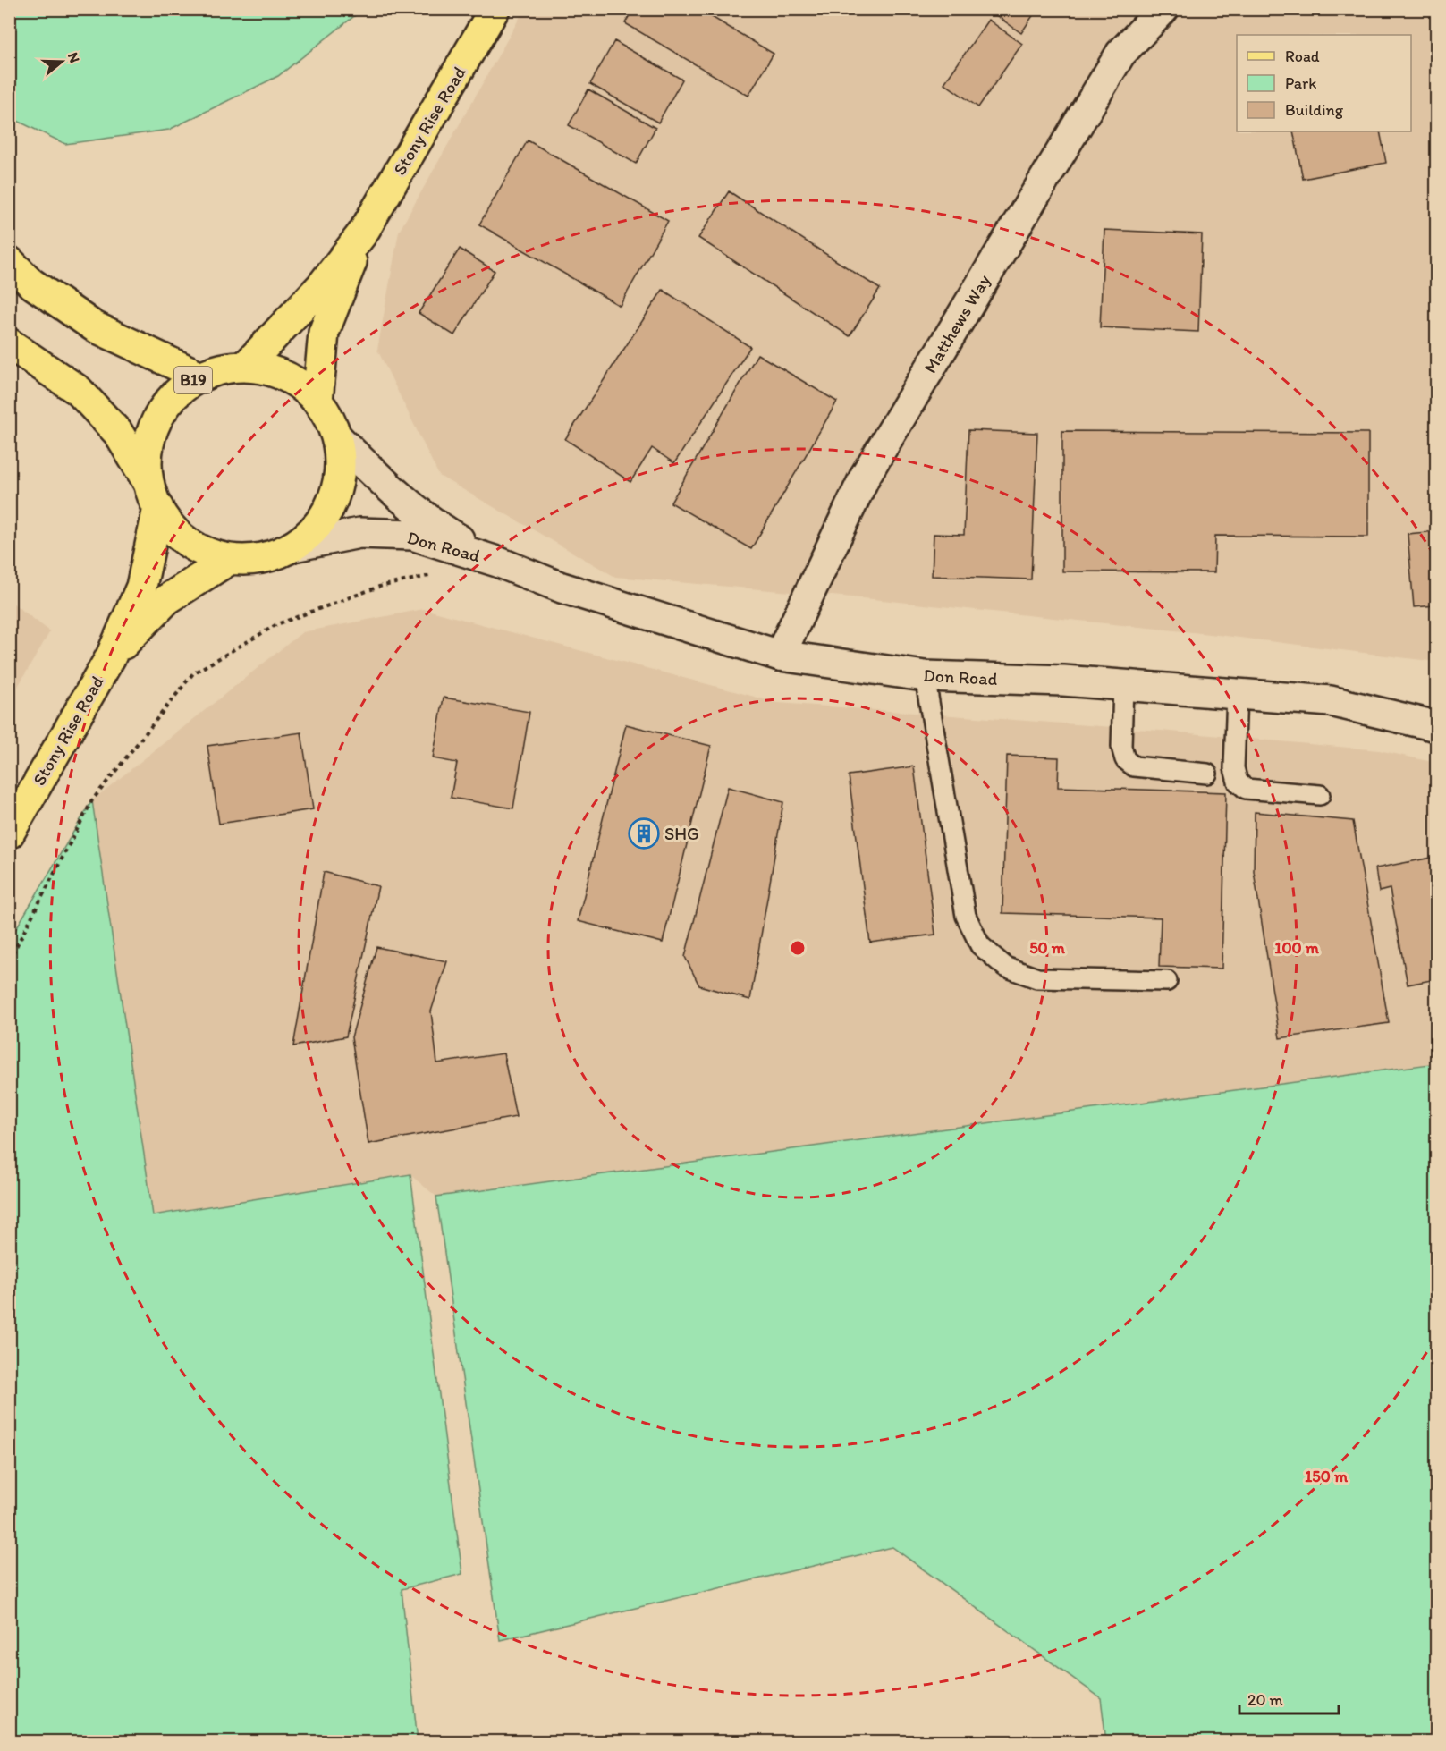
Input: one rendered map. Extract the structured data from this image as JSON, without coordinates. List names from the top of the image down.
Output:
{
  "streets": {
    "main road": [
      "Stony Rise Road",
      "Matthews Way",
      "B19",
      "Don Road"
    ]
  },
  "crossings": [
    ["Stony Rise Road", "B19"],
    ["Matthews Way", "Don Road"],
    ["B19", "Don Road"]
  ],
  "places": {
    "building": ["SHG"]
  },
  "legend": ["Road", "Park", "Building"],
  "scale_bar": "20 m",
  "north": "right",
  "rings": ["50 m", "100 m", "150 m"]
}
